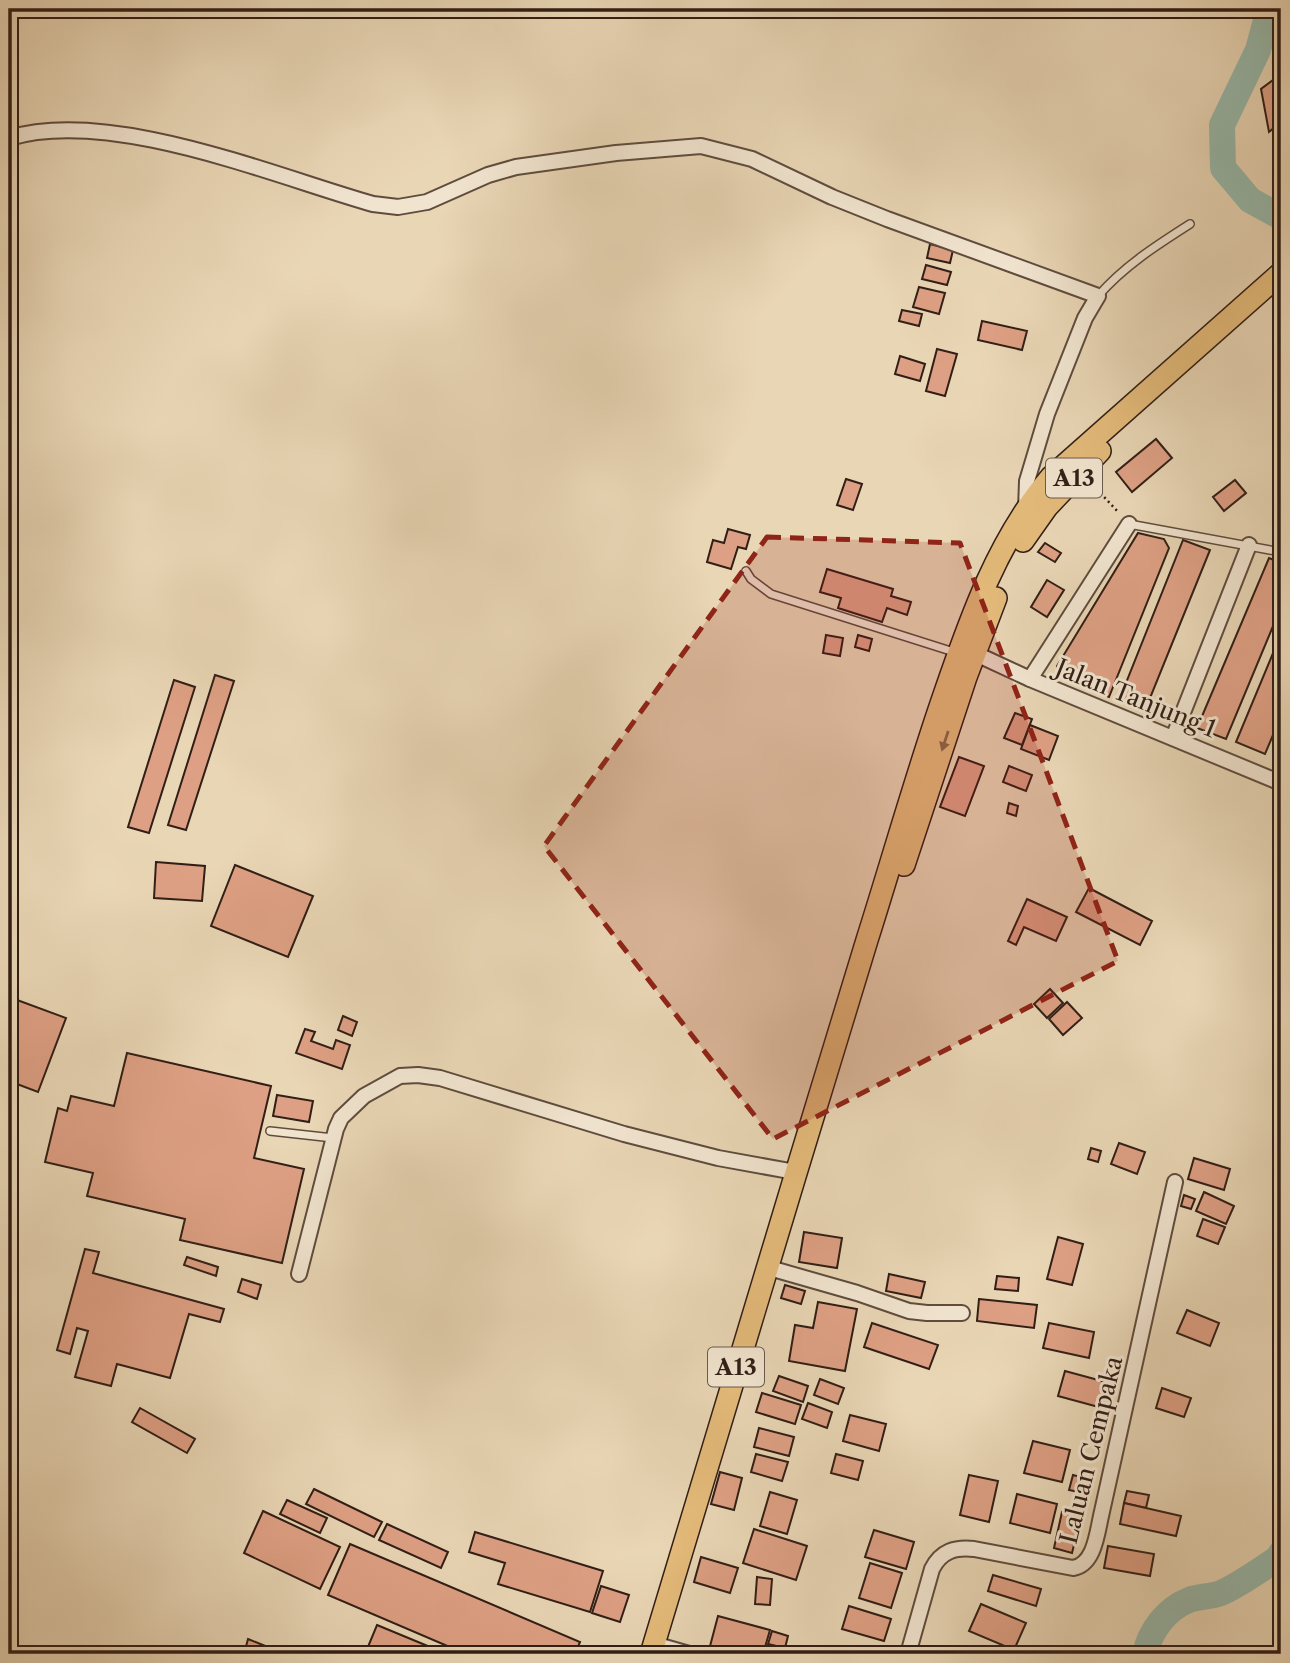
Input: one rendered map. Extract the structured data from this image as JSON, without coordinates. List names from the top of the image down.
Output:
{
  "streets": {
    "main road": ["A13"],
    "street": ["Jalan Tanjung 1", "Laluan Cempaka"]
  },
  "crossings": [
    ["A13", "Jalan Tanjung 1"]
  ]
}
